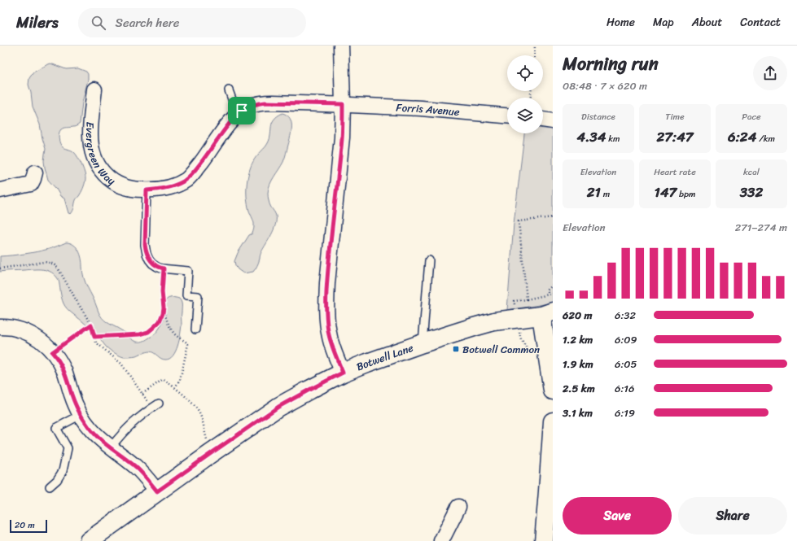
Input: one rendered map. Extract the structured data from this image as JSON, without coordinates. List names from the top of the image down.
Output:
{
  "streets": {
    "street": ["Forris Avenue", "Evergreen Way", "Botwell Lane"]
  },
  "crossings": [
    ["Forris Avenue", "Evergreen Way"]
  ],
  "places": {
    "transit": ["Botwell Common"]
  },
  "scale_bar": "20 m",
  "page": {
    "header": "Milers",
    "search": "Search here",
    "nav": [
      "Home",
      "Map",
      "About",
      "Contact"
    ],
    "heading": ["Morning run", "08:48 · 7 × 620 m"],
    "stats": [
      ["Distance", "4.34 km"],
      ["Time", "27:47"],
      ["Pace", "6:24 /km"],
      ["Elevation", "21 m"],
      ["Heart rate", "147 bpm"],
      ["kcal", "332"]
    ],
    "chart": ["Elevation", "271–274 m"],
    "list": [
      {
        "name": "620 m",
        "note": "6:32"
      },
      {
        "name": "1.2 km",
        "note": "6:09"
      },
      {
        "name": "1.9 km",
        "note": "6:05"
      },
      {
        "name": "2.5 km",
        "note": "6:16"
      },
      {
        "name": "3.1 km",
        "note": "6:19"
      }
    ],
    "buttons": ["Save", "Share"],
    "scale": "20 m"
  }
}
